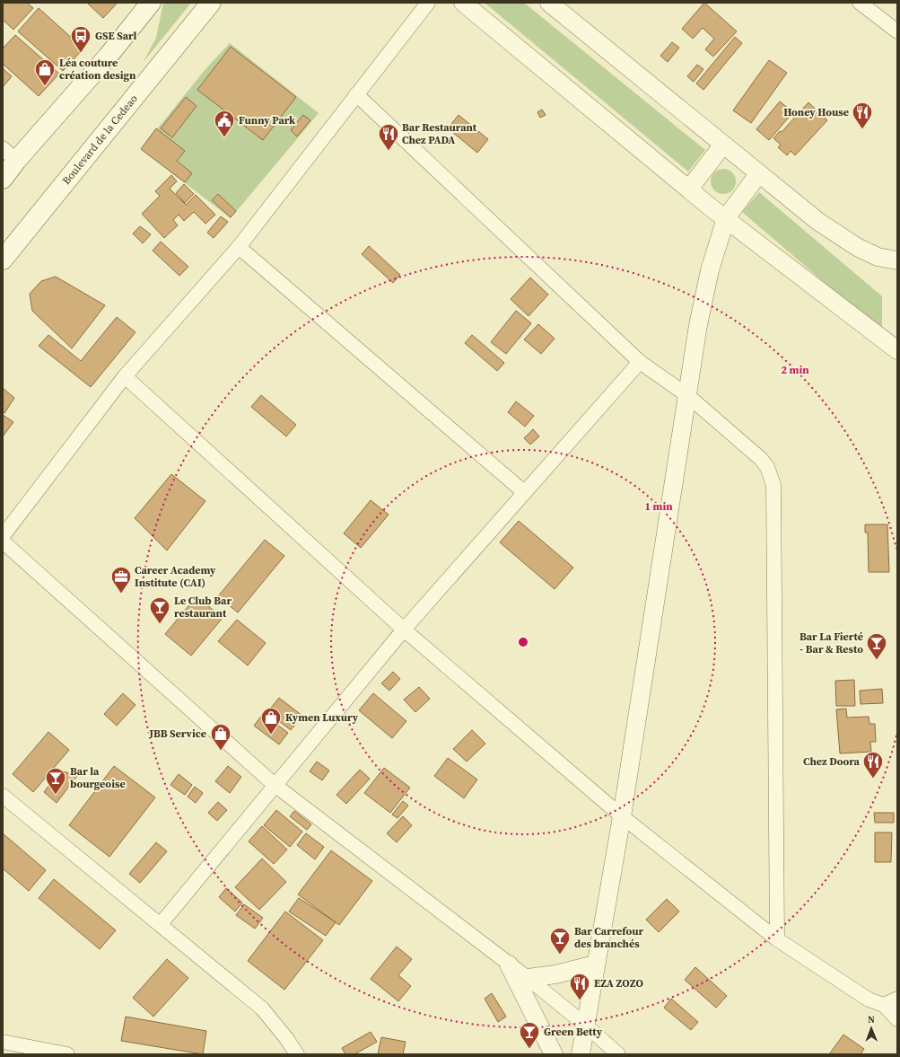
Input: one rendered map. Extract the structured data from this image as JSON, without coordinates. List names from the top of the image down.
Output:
{
  "streets": {
    "main road": ["Boulevard de la Cedeao"]
  },
  "places": {
    "bus stop": ["GSE Sarl"],
    "shop": ["Léa couture création design", "Kymen Luxury", "JBB Service"],
    "restaurant": [
      "Honey House",
      "Bar Restaurant Chez PADA",
      "Chez Doora",
      "EZA ZOZO"
    ],
    "public building": ["Funny Park"],
    "office": ["Career Academy Institute (CAI)"],
    "bar": [
      "Le Club Bar restaurant",
      "Bar La Fierté - Bar & Resto",
      "Bar la bourgeoise",
      "Bar Carrefour des branchés",
      "Green Betty"
    ]
  },
  "north": "top",
  "rings": ["2 min", "1 min"]
}
